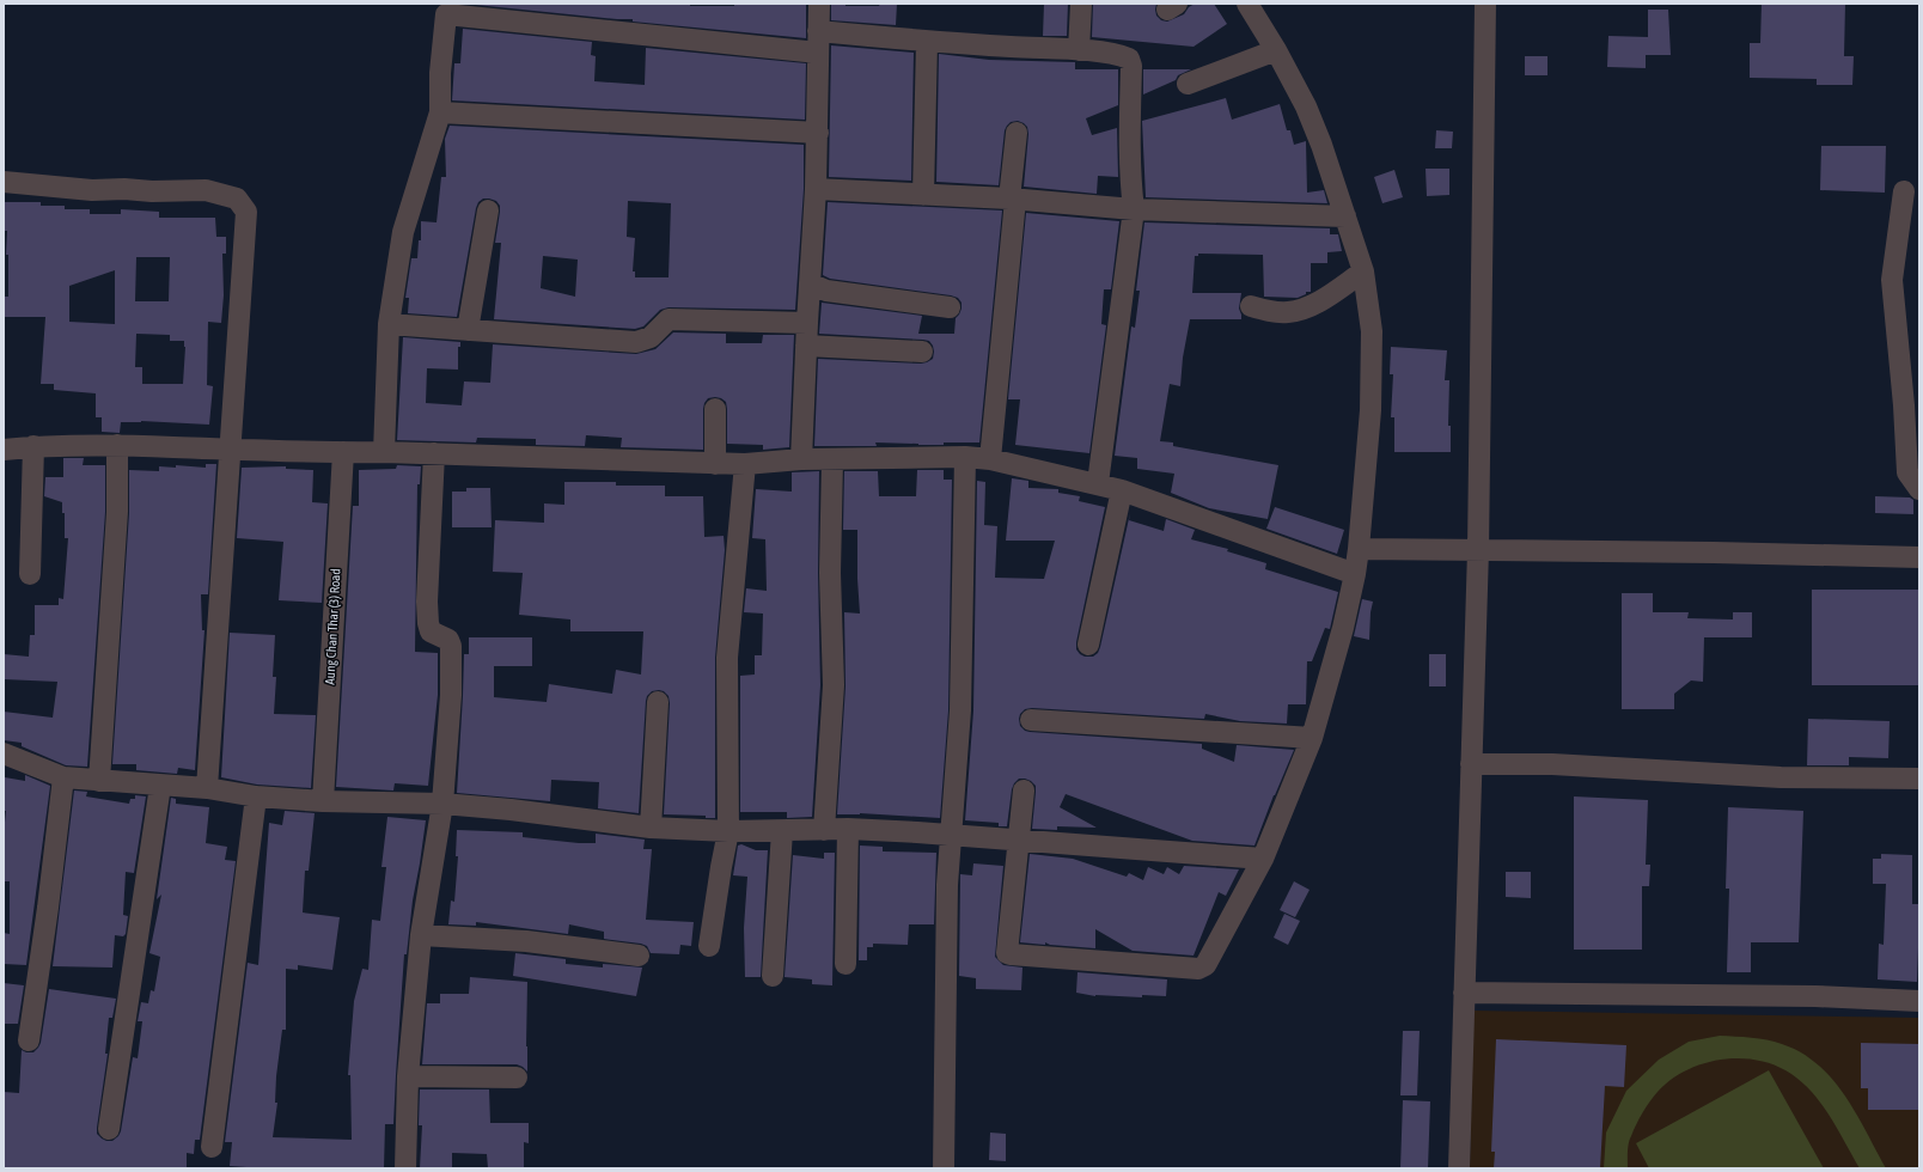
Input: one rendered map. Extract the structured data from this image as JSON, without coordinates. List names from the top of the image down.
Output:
{
  "streets": {
    "street": ["Aung Chan Thar (3) Road"]
  }
}
